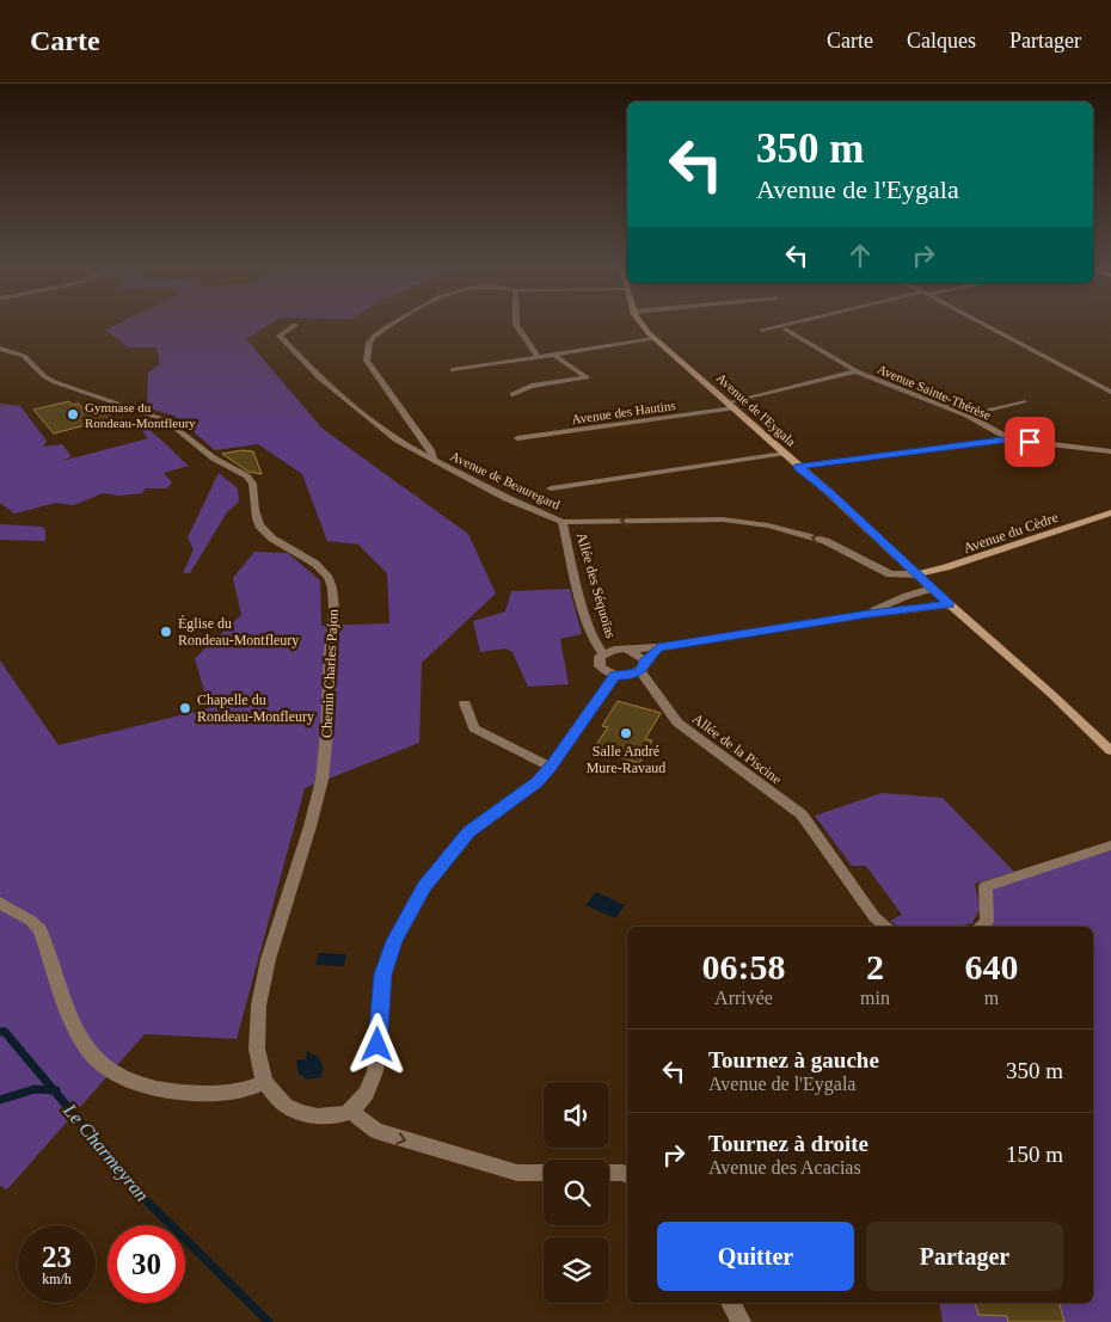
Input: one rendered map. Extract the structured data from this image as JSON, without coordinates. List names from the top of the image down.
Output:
{
  "streets": {
    "street": [
      "Avenue Sainte-Thérèse",
      "Avenue de l'Eygala",
      "Avenue des Hautins",
      "Avenue de Beauregard",
      "Avenue du Cèdre",
      "Allée des Séquoïas",
      "Chemin Charles Pajon",
      "Allée de la Piscine"
    ]
  },
  "crossings": [
    ["Avenue Sainte-Thérèse", "Avenue des Hautins"],
    ["Avenue de l'Eygala", "Avenue des Hautins"],
    ["Avenue de l'Eygala", "Avenue de Beauregard"],
    ["Avenue de l'Eygala", "Avenue du Cèdre"],
    ["Avenue de Beauregard", "Avenue du Cèdre"],
    ["Avenue de Beauregard", "Allée des Séquoïas"],
    ["Allée des Séquoïas", "Allée de la Piscine"]
  ],
  "water": ["Le Charmeyran"],
  "places": [
    "Gymnase du Rondeau-Montfleury",
    "Église du Rondeau-Montfleury",
    "Chapelle du Rondeau-Monfleury",
    "Salle André Mure-Ravaud"
  ],
  "page": {
    "header": "Carte",
    "nav": ["Carte", "Calques", "Partager"],
    "turn": ["350 m", "Avenue de l'Eygala"],
    "eta": [
      "06:58",
      "Arrivée",
      "2",
      "min",
      "640",
      "m"
    ],
    "list": [
      {
        "name": "Tournez à gauche",
        "note": "Avenue de l'Eygala",
        "value": "350 m"
      },
      {
        "name": "Tournez à droite",
        "note": "Avenue des Acacias",
        "value": "150 m"
      }
    ],
    "buttons": ["Quitter", "Partager"],
    "speed": "23 km/h",
    "limit": "30"
  }
}
